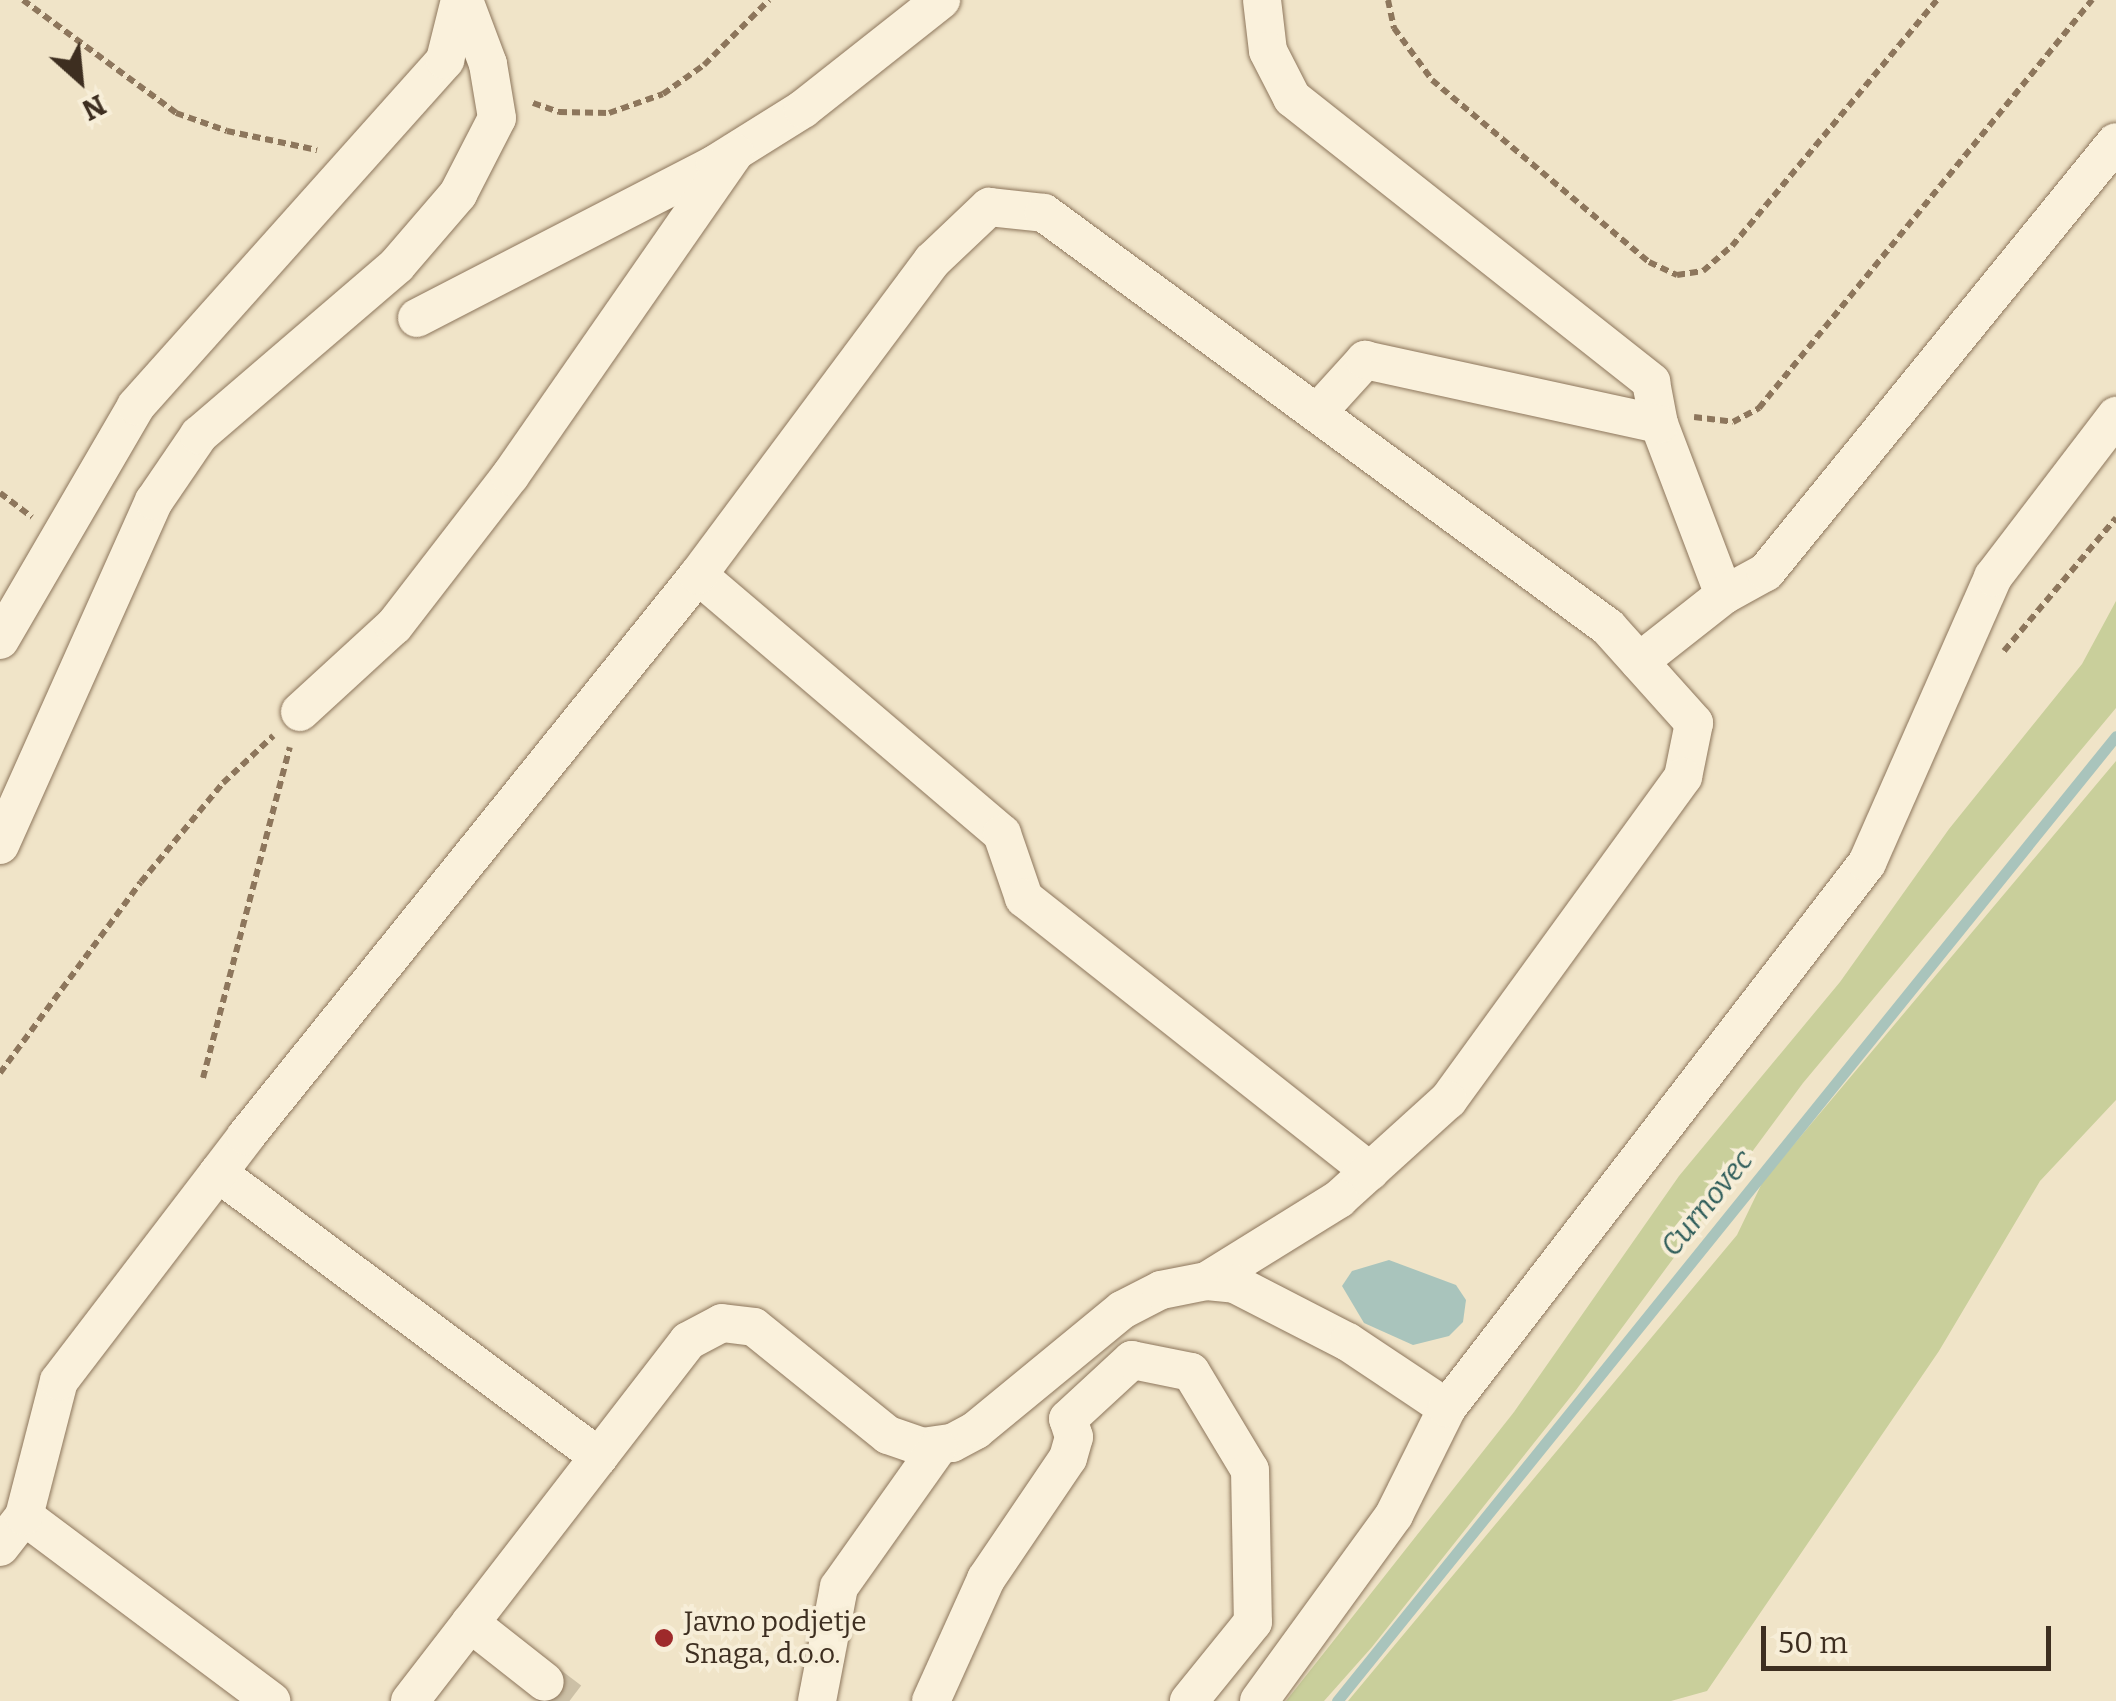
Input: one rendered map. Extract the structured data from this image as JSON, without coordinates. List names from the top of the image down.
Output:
{
  "water": ["Curnovec"],
  "places": ["Javno podjetje Snaga, d.o.o."],
  "scale_bar": "50 m",
  "north": "bottom right"
}
